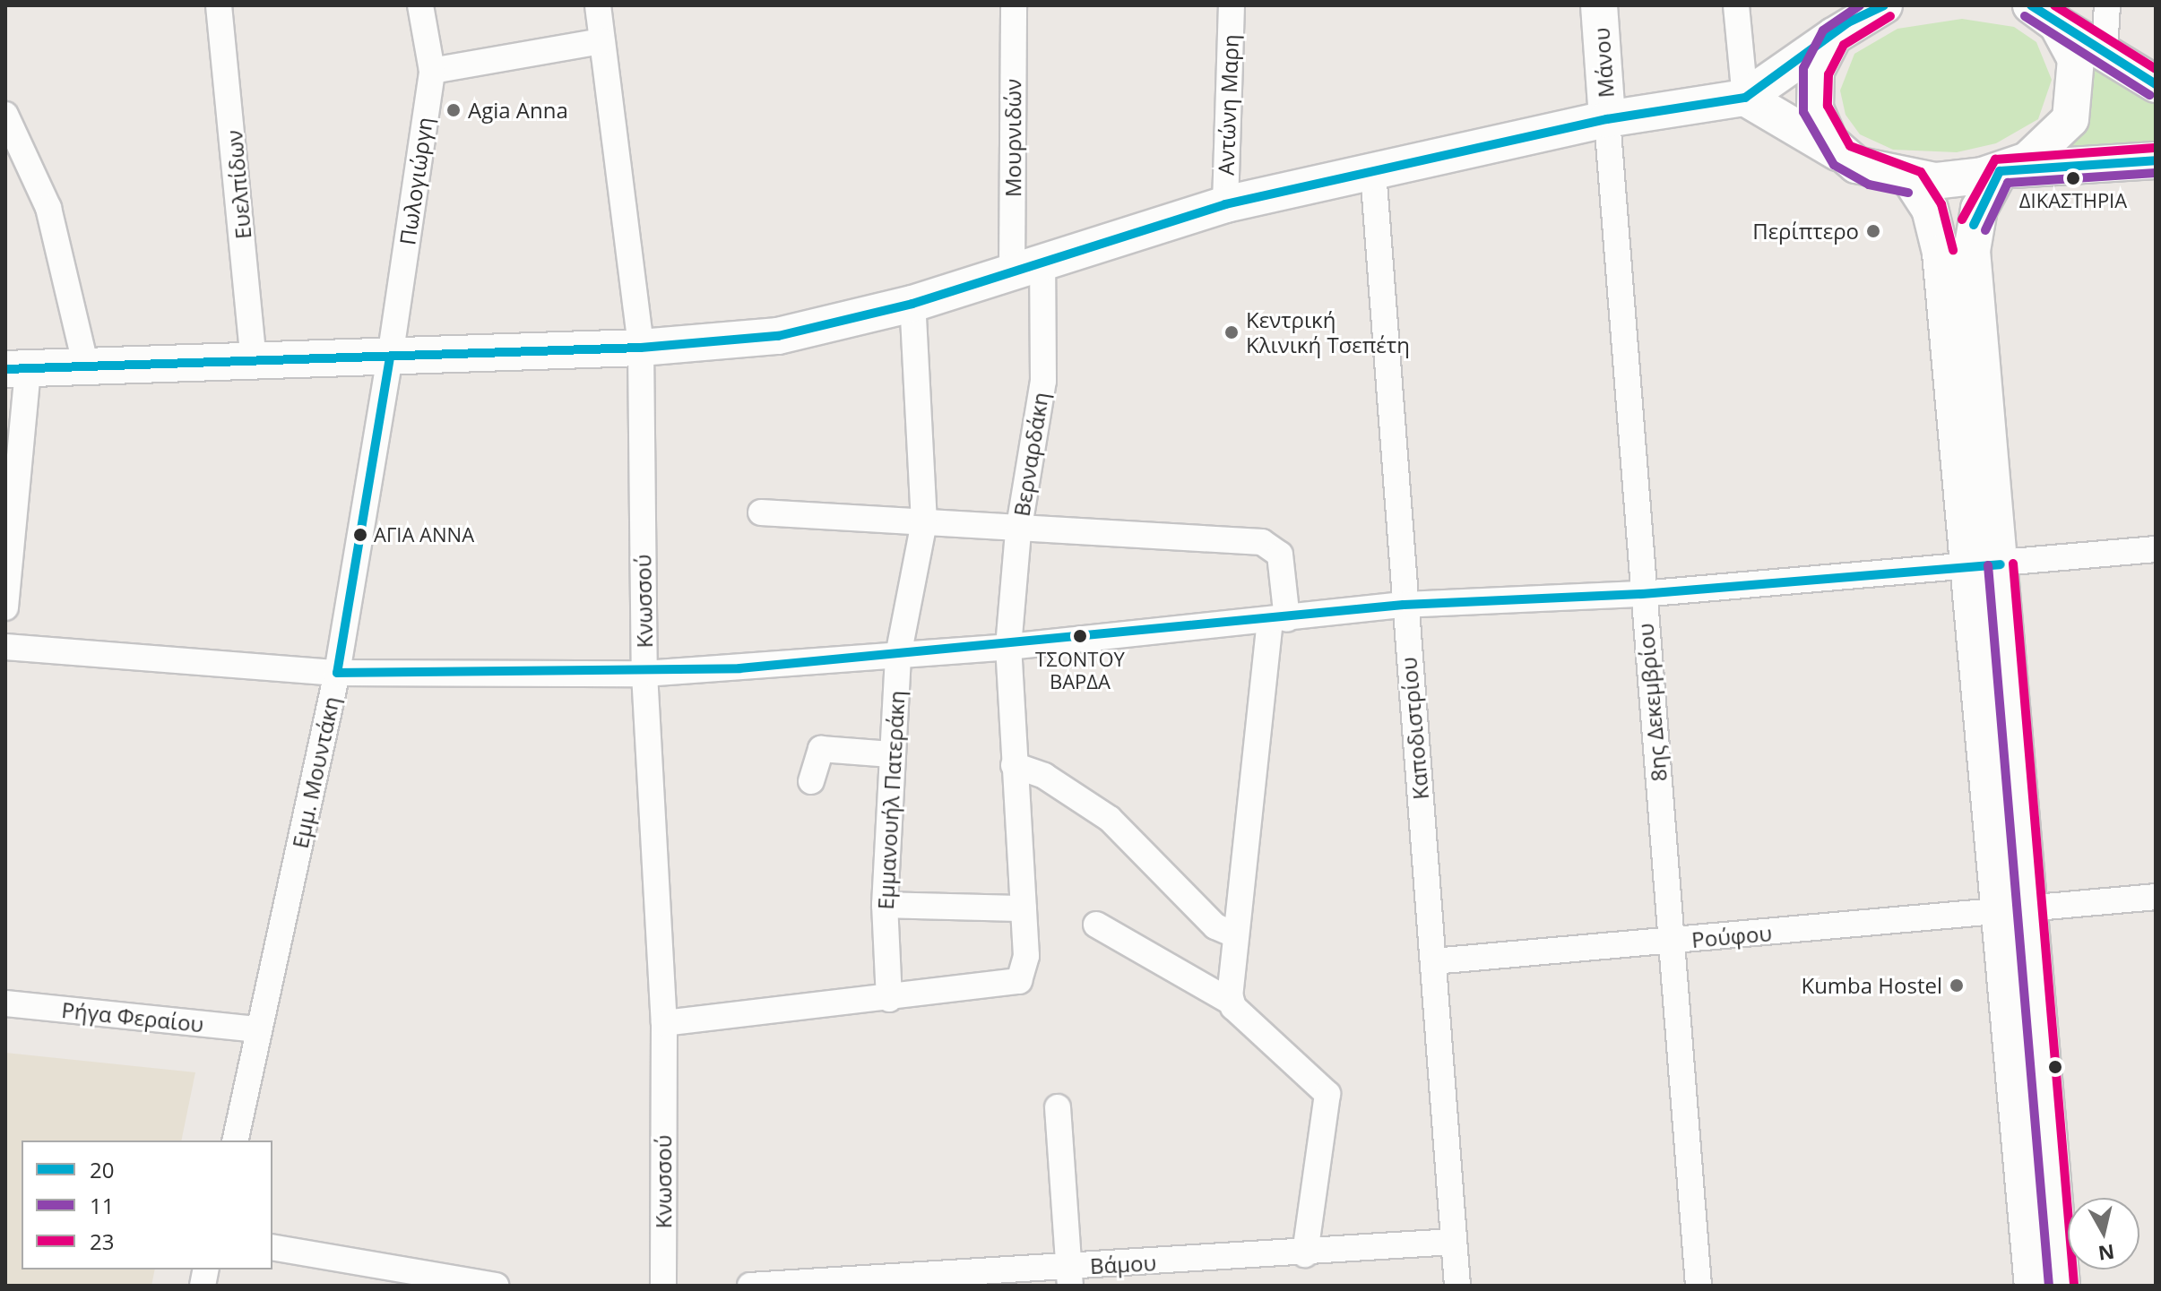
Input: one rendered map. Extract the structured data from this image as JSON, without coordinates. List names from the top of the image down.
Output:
{
  "streets": {
    "main road": ["Μάνου"],
    "street": [
      "Αντώνη Μαρη",
      "Μουρνιδών",
      "Πωλογιώργη",
      "Ευελπίδων",
      "Βερναρδάκη",
      "Κνωσσού",
      "8ης Δεκεμβρίου",
      "Καποδιστρίου",
      "Εμμ. Μουντάκη",
      "Εμμανουήλ Πατεράκη",
      "Ρούφου",
      "Ρήγα Φεραίου",
      "Βάμου"
    ]
  },
  "crossings": [
    ["Μάνου", "8ης Δεκεμβρίου"],
    ["Μουρνιδών", "Βερναρδάκη"],
    ["Πωλογιώργη", "Εμμ. Μουντάκη"],
    ["Βερναρδάκη", "Εμμανουήλ Πατεράκη"],
    ["8ης Δεκεμβρίου", "Ρούφου"],
    ["Καποδιστρίου", "Ρούφου"],
    ["Καποδιστρίου", "Βάμου"],
    ["Εμμ. Μουντάκη", "Ρήγα Φεραίου"]
  ],
  "places": [
    "Agia Anna",
    "ΔΙΚΑΣΤΗΡΙΑ",
    "Περίπτερο",
    "Κεντρική Κλινική Τσεπέτη",
    "ΑΓΙΑ ΑΝΝΑ",
    "ΤΣΟΝΤΟΥ ΒΑΡΔΑ",
    "Kumba Hostel"
  ],
  "lines": ["transit line 20", "transit line 11", "transit line 23"],
  "legend": ["20", "11", "23"],
  "north": "bottom"
}
